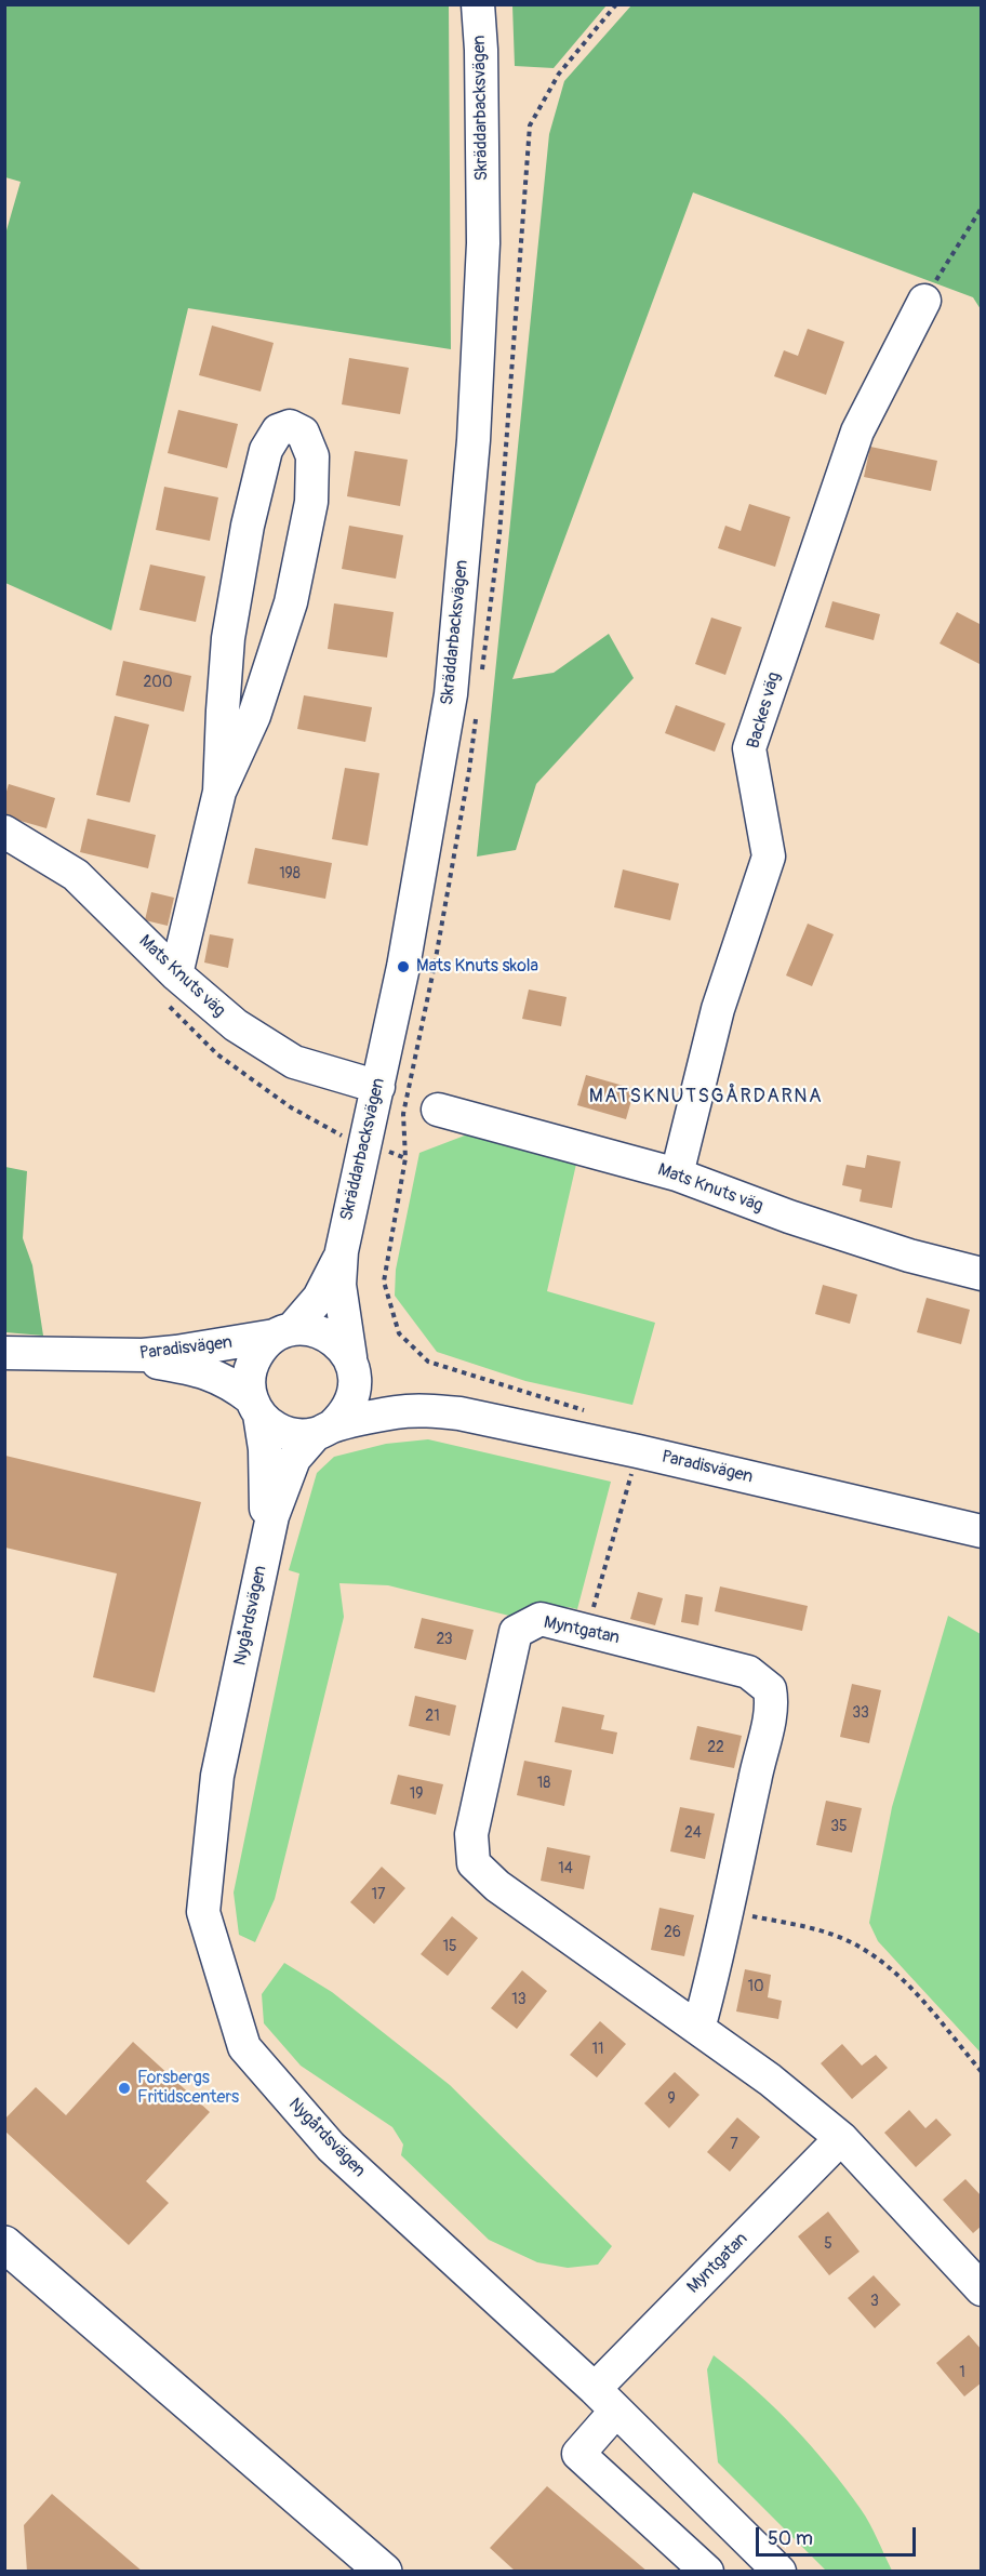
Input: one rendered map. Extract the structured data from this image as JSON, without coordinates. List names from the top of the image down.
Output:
{
  "streets": {
    "street": [
      "Skräddarbacksvägen",
      "Backes väg",
      "Mats Knuts väg",
      "Paradisvägen",
      "Nygårdsvägen",
      "Myntgatan"
    ]
  },
  "crossings": [
    ["Skräddarbacksvägen", "Mats Knuts väg"],
    ["Skräddarbacksvägen", "Paradisvägen"],
    ["Skräddarbacksvägen", "Nygårdsvägen"],
    ["Backes väg", "Mats Knuts väg"],
    ["Paradisvägen", "Nygårdsvägen"],
    ["Nygårdsvägen", "Myntgatan"]
  ],
  "districts": ["MATSKNUTSGÅRDARNA"],
  "places": ["Mats Knuts skola", "Forsbergs Fritidscenters"],
  "house_numbers": [
    "200",
    "198",
    "23",
    "33",
    "21",
    "22",
    "18",
    "19",
    "35",
    "24",
    "14",
    "17",
    "26",
    "15",
    "10",
    "13",
    "11",
    "9",
    "7",
    "5",
    "3",
    "1"
  ],
  "scale_bar": "50 m"
}
